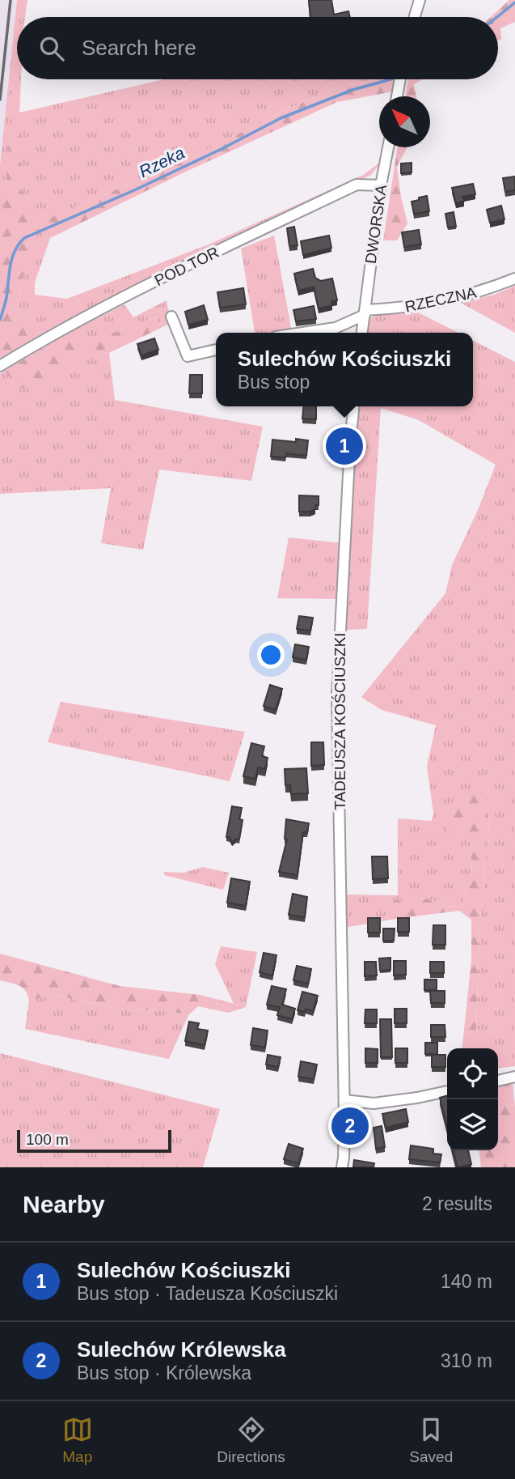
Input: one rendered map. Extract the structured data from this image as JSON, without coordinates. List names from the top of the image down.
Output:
{
  "streets": {
    "street": [
      "DWORSKA",
      "POD TOR",
      "RZECZNA",
      "TADEUSZA KOŚCIUSZKI"
    ]
  },
  "crossings": [
    ["DWORSKA", "POD TOR"],
    ["DWORSKA", "RZECZNA"]
  ],
  "water": ["Rzeka"],
  "scale_bar": "100 m",
  "north": "top left",
  "page": {
    "search": "Search here",
    "popup": ["Sulechów Kościuszki", "Bus stop"],
    "pins": ["1", "2"],
    "scale": "100 m",
    "heading": ["Nearby", "2 results"],
    "list": [
      {
        "mark": "1",
        "name": "Sulechów Kościuszki",
        "note": "Bus stop · Tadeusza Kościuszki",
        "value": "140 m"
      },
      {
        "mark": "2",
        "name": "Sulechów Królewska",
        "note": "Bus stop · Królewska",
        "value": "310 m"
      }
    ],
    "nav": ["Map", "Directions", "Saved"]
  }
}
